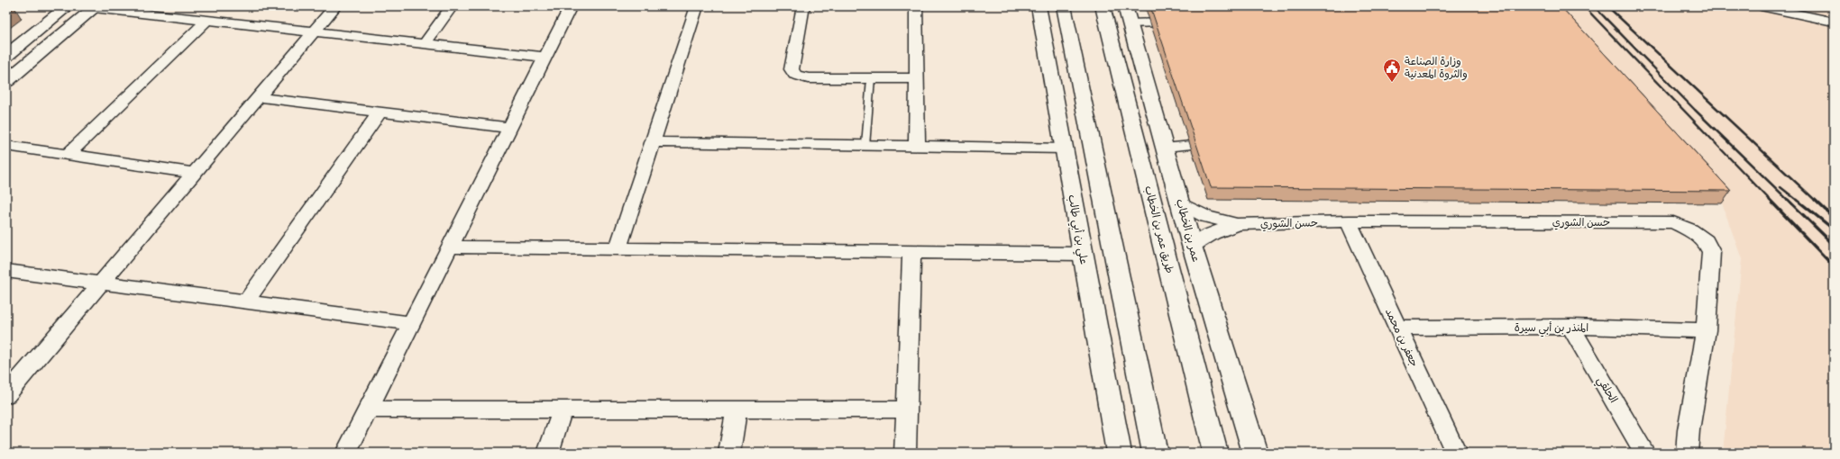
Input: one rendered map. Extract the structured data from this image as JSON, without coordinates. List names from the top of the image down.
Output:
{
  "streets": {
    "street": [
      "حسن الشوري",
      "علي بن أبي طالب",
      "طريق عمر بن الخطاب",
      "عمر بن الخطاب",
      "المنذر بن أبي سيرة",
      "جعفر بن محمد",
      "الحلقي"
    ]
  },
  "crossings": [
    ["حسن الشوري", "عمر بن الخطاب"],
    ["حسن الشوري", "المنذر بن أبي سيرة"],
    ["حسن الشوري", "جعفر بن محمد"],
    ["المنذر بن أبي سيرة", "جعفر بن محمد"],
    ["المنذر بن أبي سيرة", "الحلقي"]
  ],
  "places": {
    "public building": ["وزارة الصناعة والثروة المعدنية"]
  }
}
